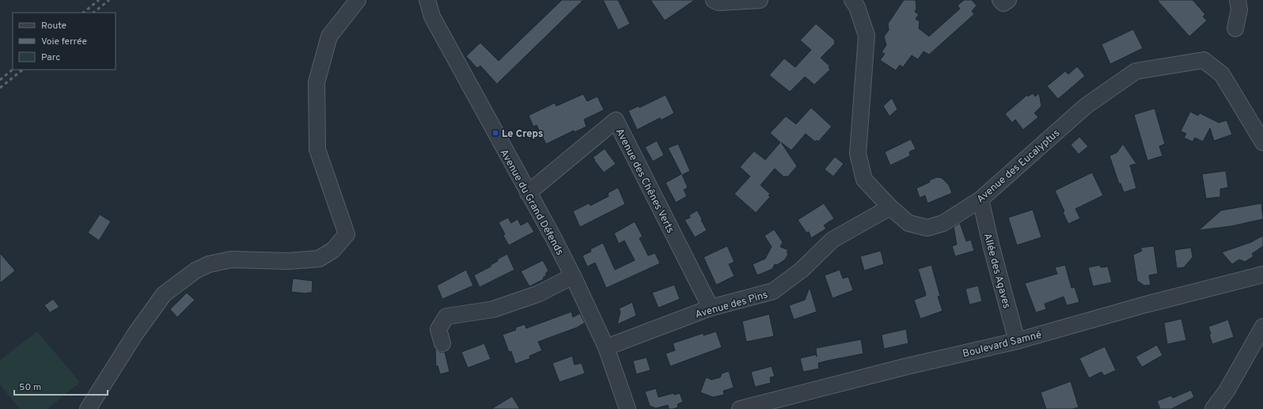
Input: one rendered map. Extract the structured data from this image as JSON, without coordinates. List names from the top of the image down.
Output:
{
  "streets": {
    "street": [
      "Avenue des Eucalyptus",
      "Avenue des Chênes Verts",
      "Avenue du Grand Défends",
      "Allée des Agaves",
      "Avenue des Pins",
      "Boulevard Samné"
    ]
  },
  "crossings": [
    ["Avenue des Eucalyptus", "Allée des Agaves"],
    ["Avenue des Eucalyptus", "Avenue des Pins"],
    ["Avenue des Chênes Verts", "Avenue du Grand Défends"],
    ["Avenue des Chênes Verts", "Avenue des Pins"],
    ["Avenue du Grand Défends", "Avenue des Pins"],
    ["Allée des Agaves", "Boulevard Samné"]
  ],
  "places": {
    "transit": ["Le Creps"]
  },
  "legend": ["Route", "Voie ferrée", "Parc"],
  "scale_bar": "50 m"
}
